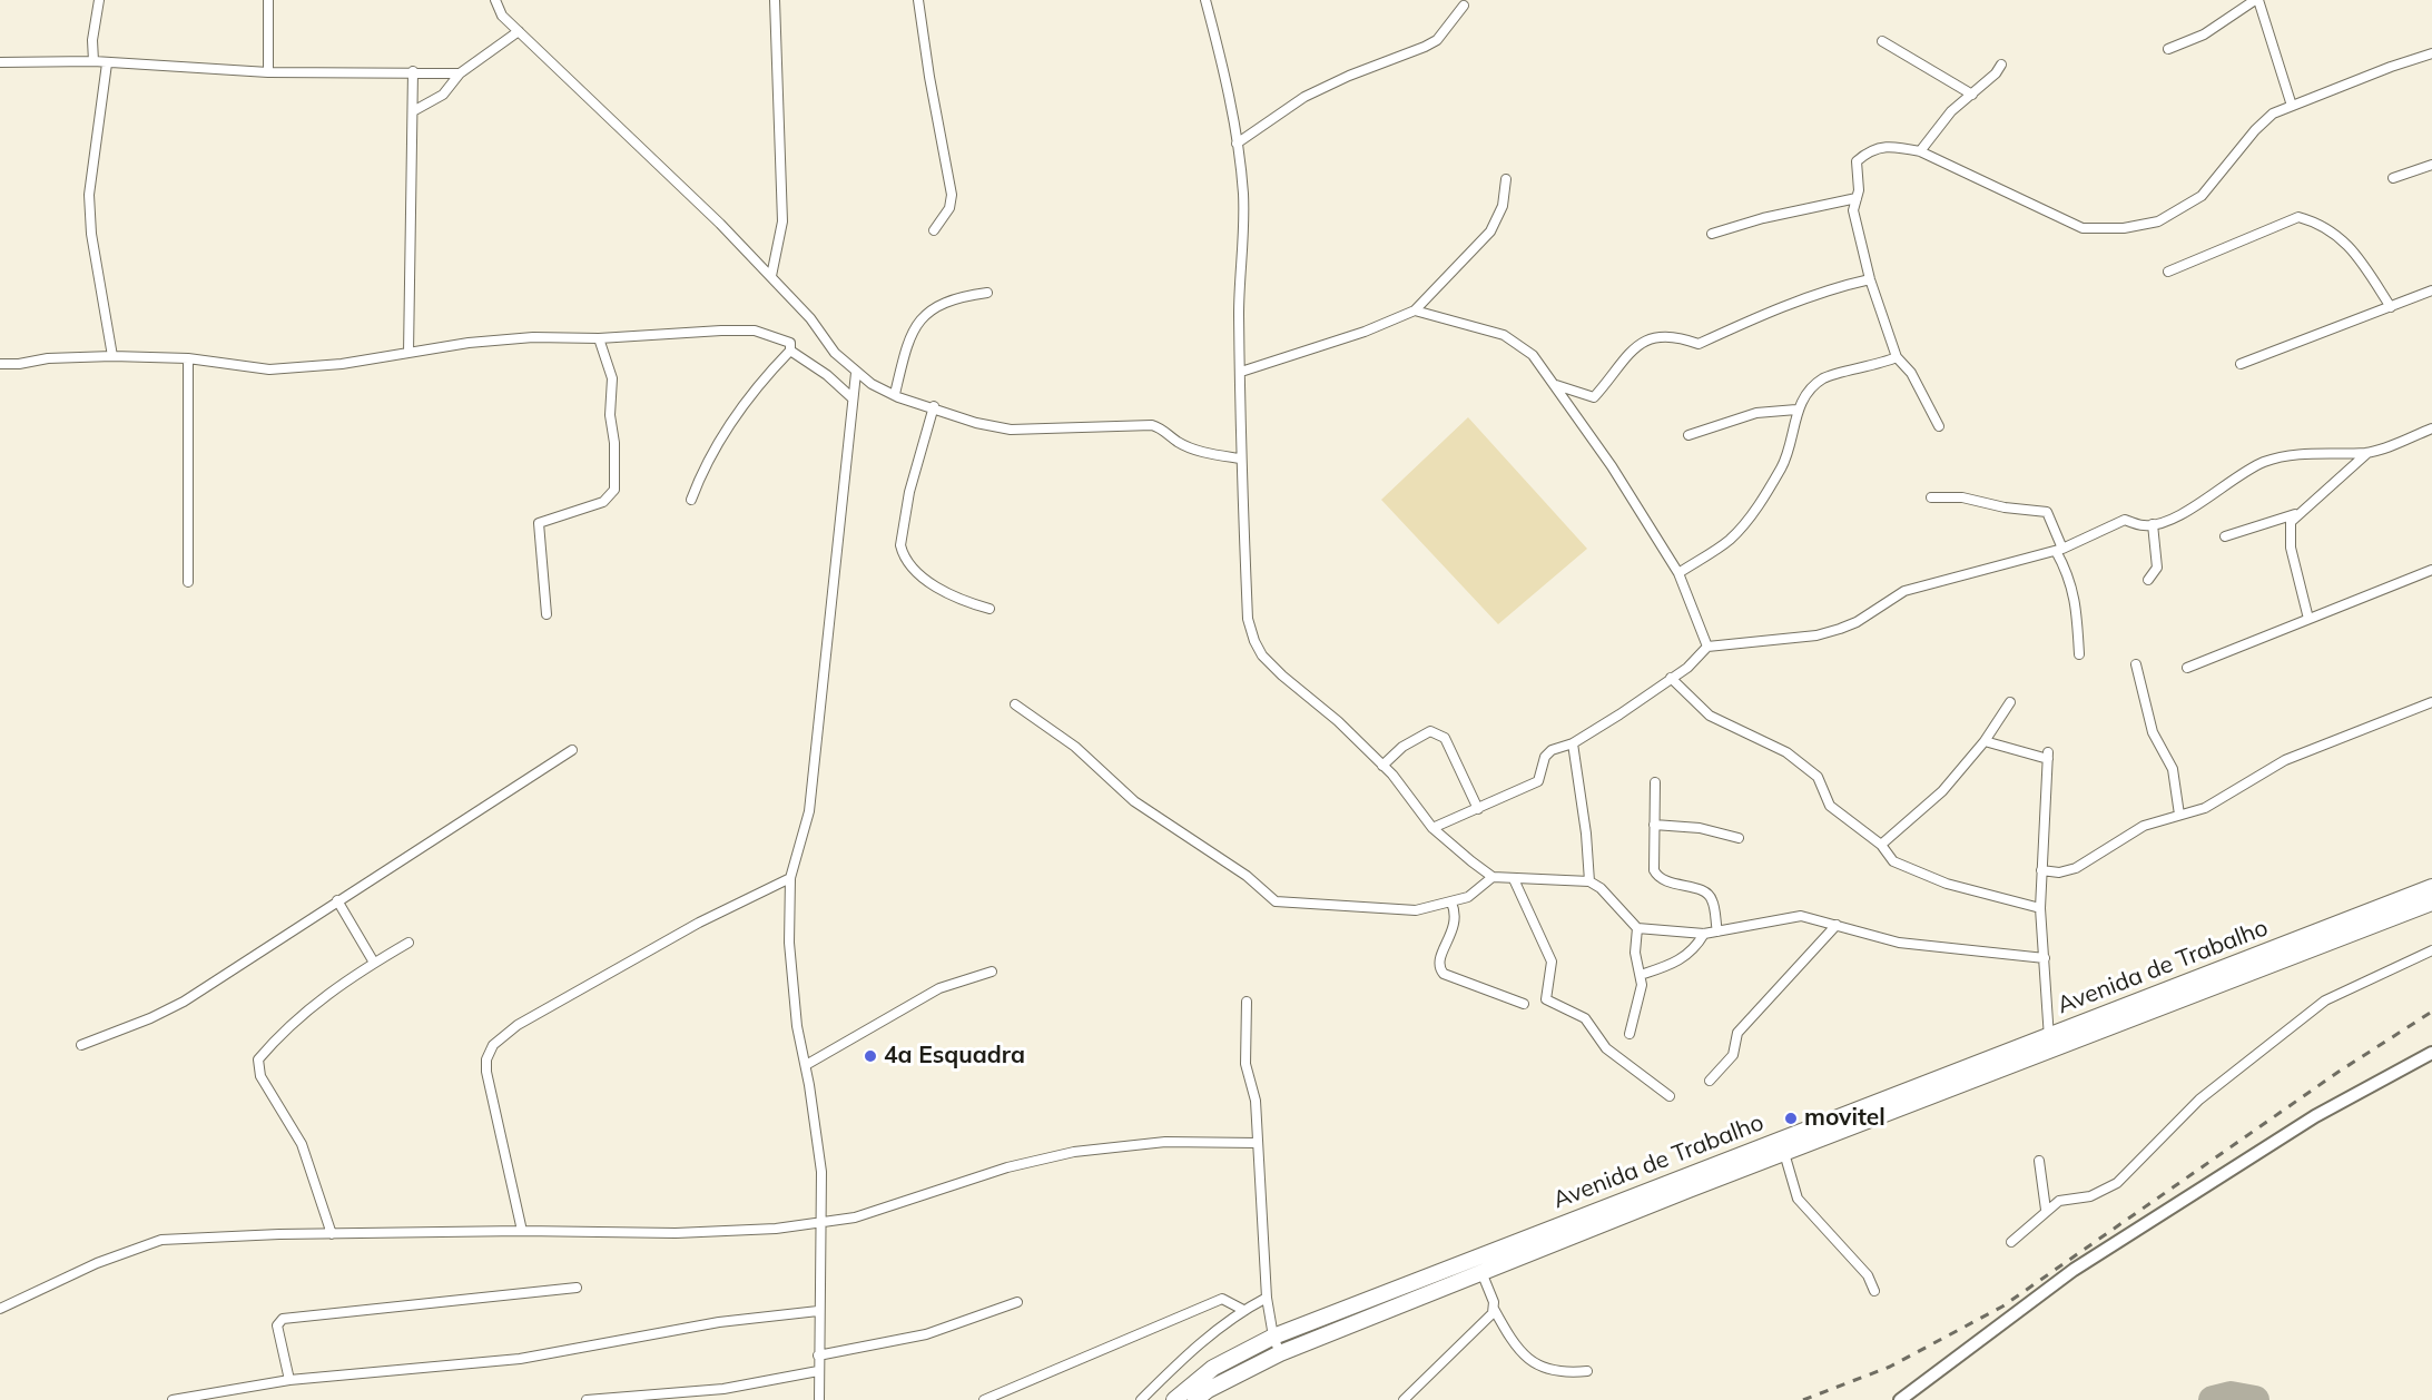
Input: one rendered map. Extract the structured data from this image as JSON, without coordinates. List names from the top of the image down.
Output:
{
  "streets": {
    "highway": ["Avenida de Trabalho"]
  },
  "places": ["4a Esquadra", "movitel"]
}
